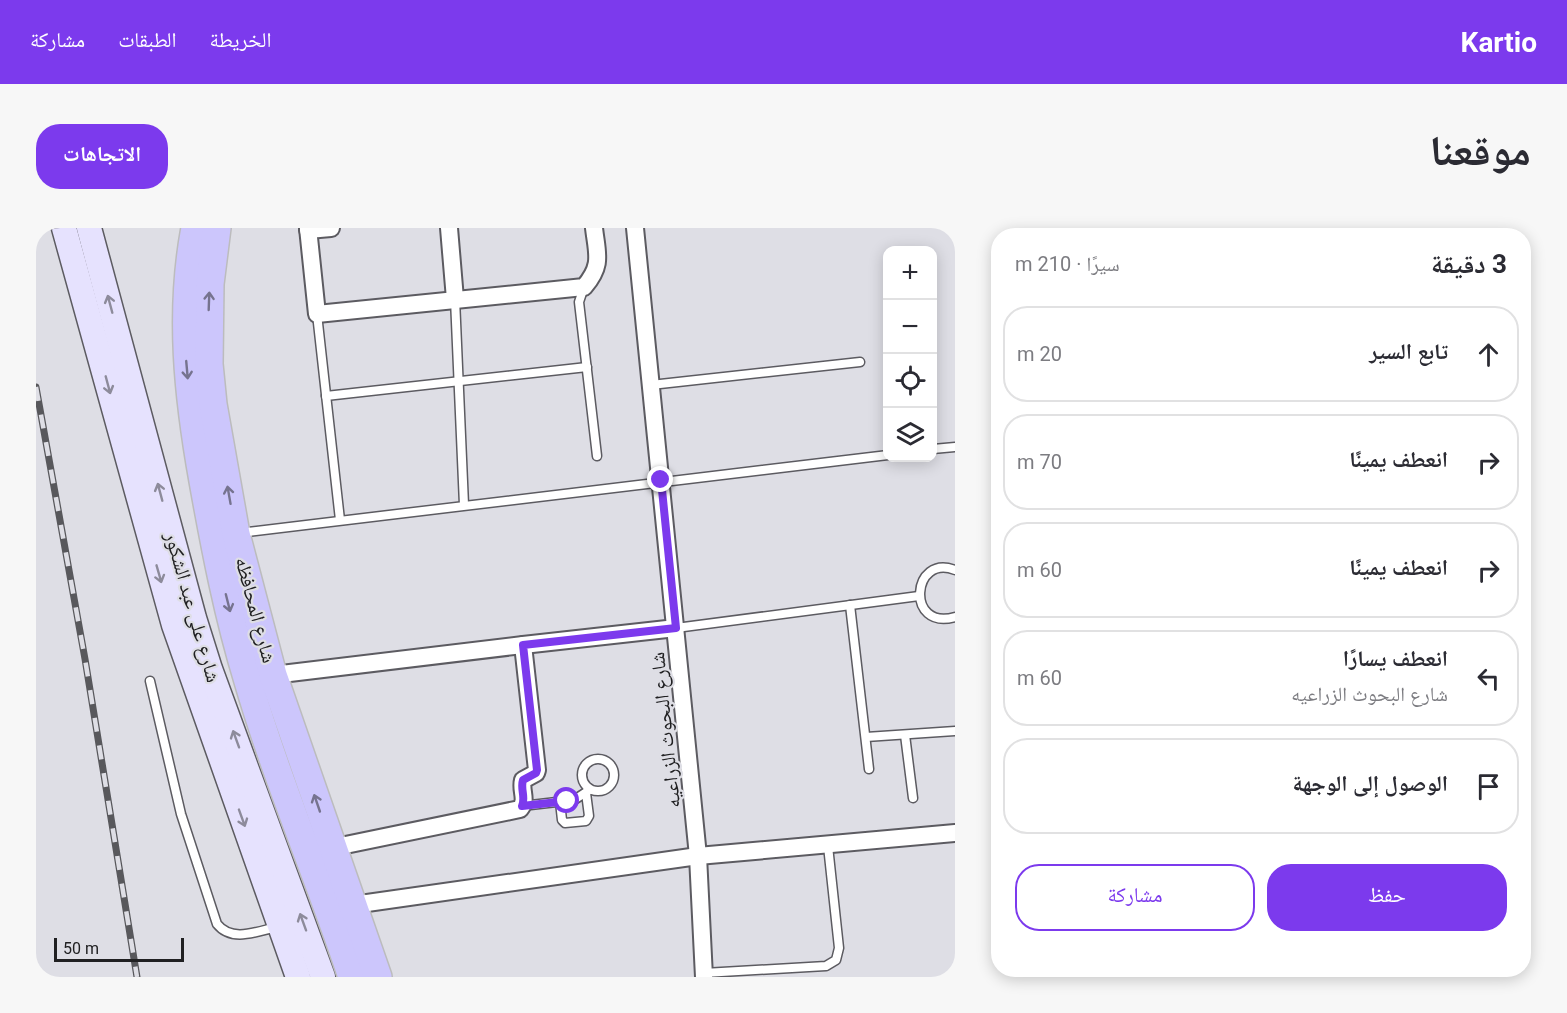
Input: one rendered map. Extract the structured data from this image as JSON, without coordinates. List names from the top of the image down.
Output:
{
  "streets": {
    "main road": ["شارع على عبد الشكور", "شارع المحافظه"],
    "street": ["شارع البحوث الزراعيه"]
  },
  "scale_bar": "50 m",
  "page": {
    "header": "Kartio",
    "nav": ["الخريطة", "الطبقات", "مشاركة"],
    "title": "موقعنا",
    "buttons": [
      "الاتجاهات",
      ["حفظ", "مشاركة"]
    ],
    "heading": ["3 دقيقة", "سيرًا · 210 m"],
    "map_buttons": ["+", "−"],
    "list": [
      ["تابع السير", "20 m"],
      ["انعطف يمينًا", "70 m"],
      ["انعطف يمينًا", "60 m"],
      ["انعطف يسارًا", "شارع البحوث الزراعيه", "60 m"],
      "الوصول إلى الوجهة"
    ],
    "scale": "50 m"
  }
}
